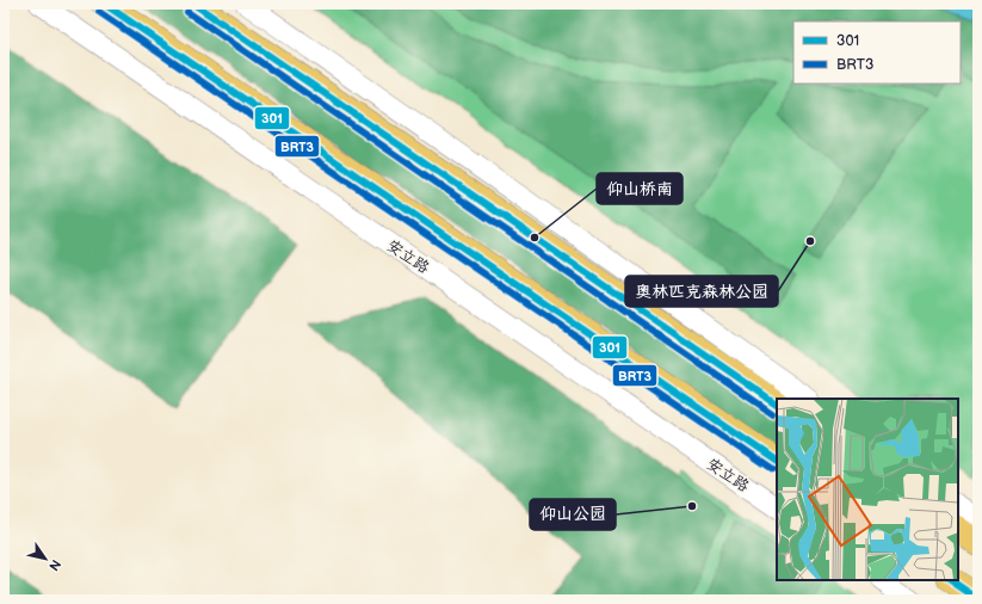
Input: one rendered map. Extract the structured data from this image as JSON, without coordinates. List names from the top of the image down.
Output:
{
  "streets": {
    "street": ["安立路"]
  },
  "places": ["仰山桥南", "奥林匹克森林公园", "仰山公园"],
  "lines": ["transit line 301", "transit line BRT3"],
  "legend": ["301", "BRT3"],
  "north": "bottom right"
}
